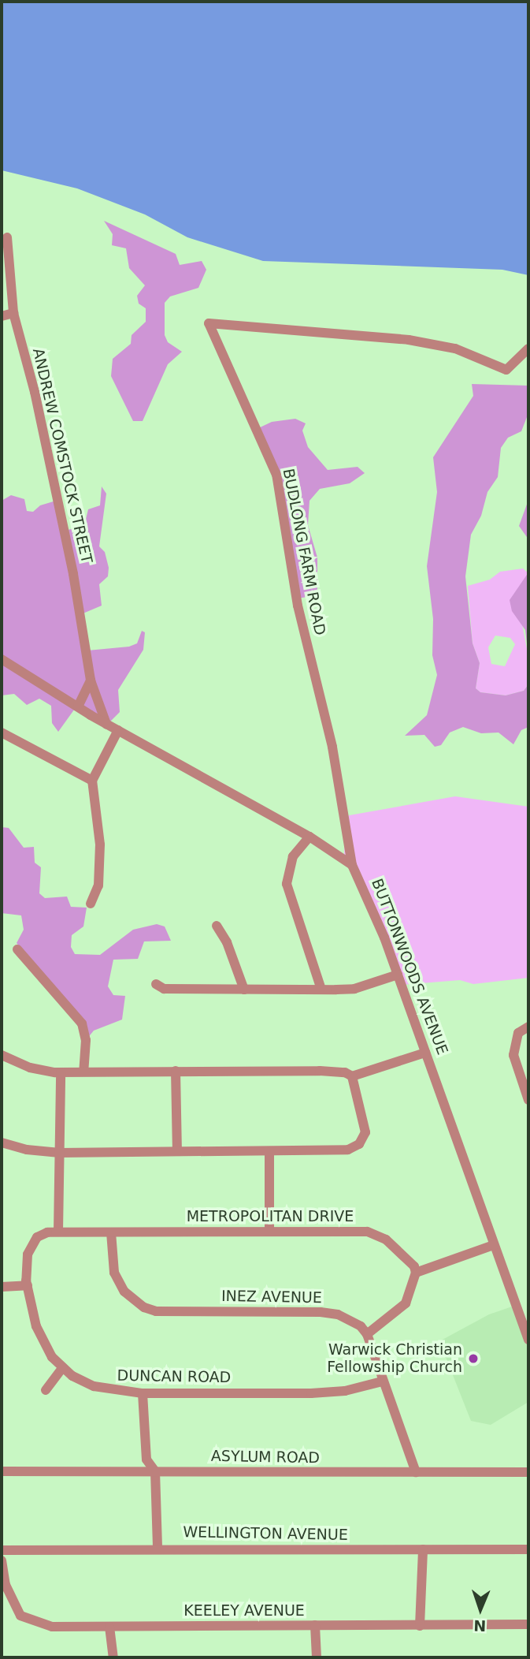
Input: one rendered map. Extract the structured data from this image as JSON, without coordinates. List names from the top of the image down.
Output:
{
  "streets": {
    "street": [
      "ANDREW COMSTOCK STREET",
      "BUDLONG FARM ROAD",
      "BUTTONWOODS AVENUE",
      "METROPOLITAN DRIVE",
      "INEZ AVENUE",
      "DUNCAN ROAD",
      "ASYLUM ROAD",
      "WELLINGTON AVENUE",
      "KEELEY AVENUE"
    ]
  },
  "crossings": [
    ["ANDREW COMSTOCK STREET", "BUTTONWOODS AVENUE"],
    ["BUDLONG FARM ROAD", "BUTTONWOODS AVENUE"],
    ["METROPOLITAN DRIVE", "INEZ AVENUE"],
    ["METROPOLITAN DRIVE", "DUNCAN ROAD"]
  ],
  "places": ["Warwick Christian Fellowship Church"],
  "north": "bottom"
}
